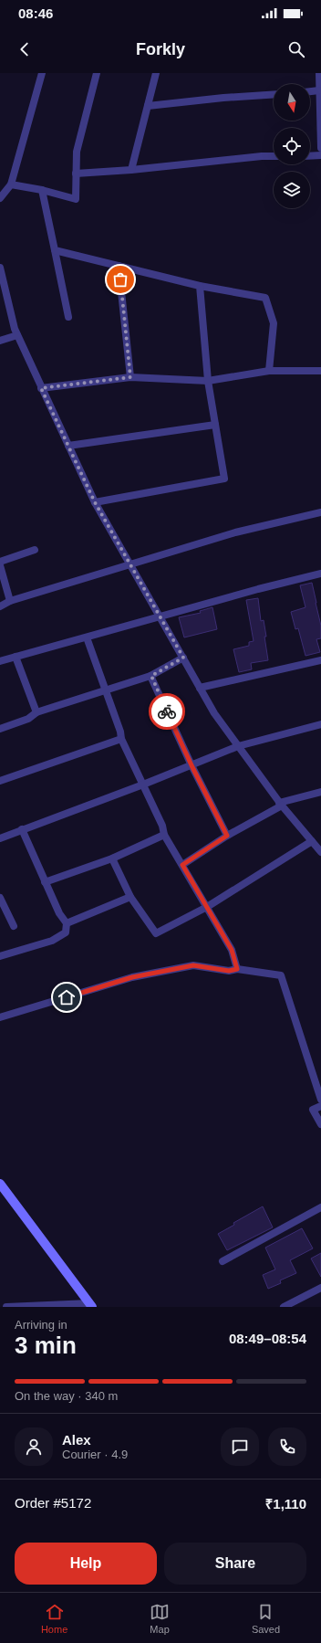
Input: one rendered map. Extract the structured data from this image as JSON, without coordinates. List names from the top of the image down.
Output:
{
  "north": "bottom",
  "page": {
    "status": "08:46",
    "header": "Forkly",
    "heading": ["3 min", "Arriving in", "08:49–08:54"],
    "panel": [
      "Alex",
      "Courier · 4.9",
      "Order #5172",
      "₹1,110"
    ],
    "bar": "On the way · 340 m",
    "buttons": ["Help", "Share"],
    "tabs": ["Home", "Map", "Saved"]
  }
}
